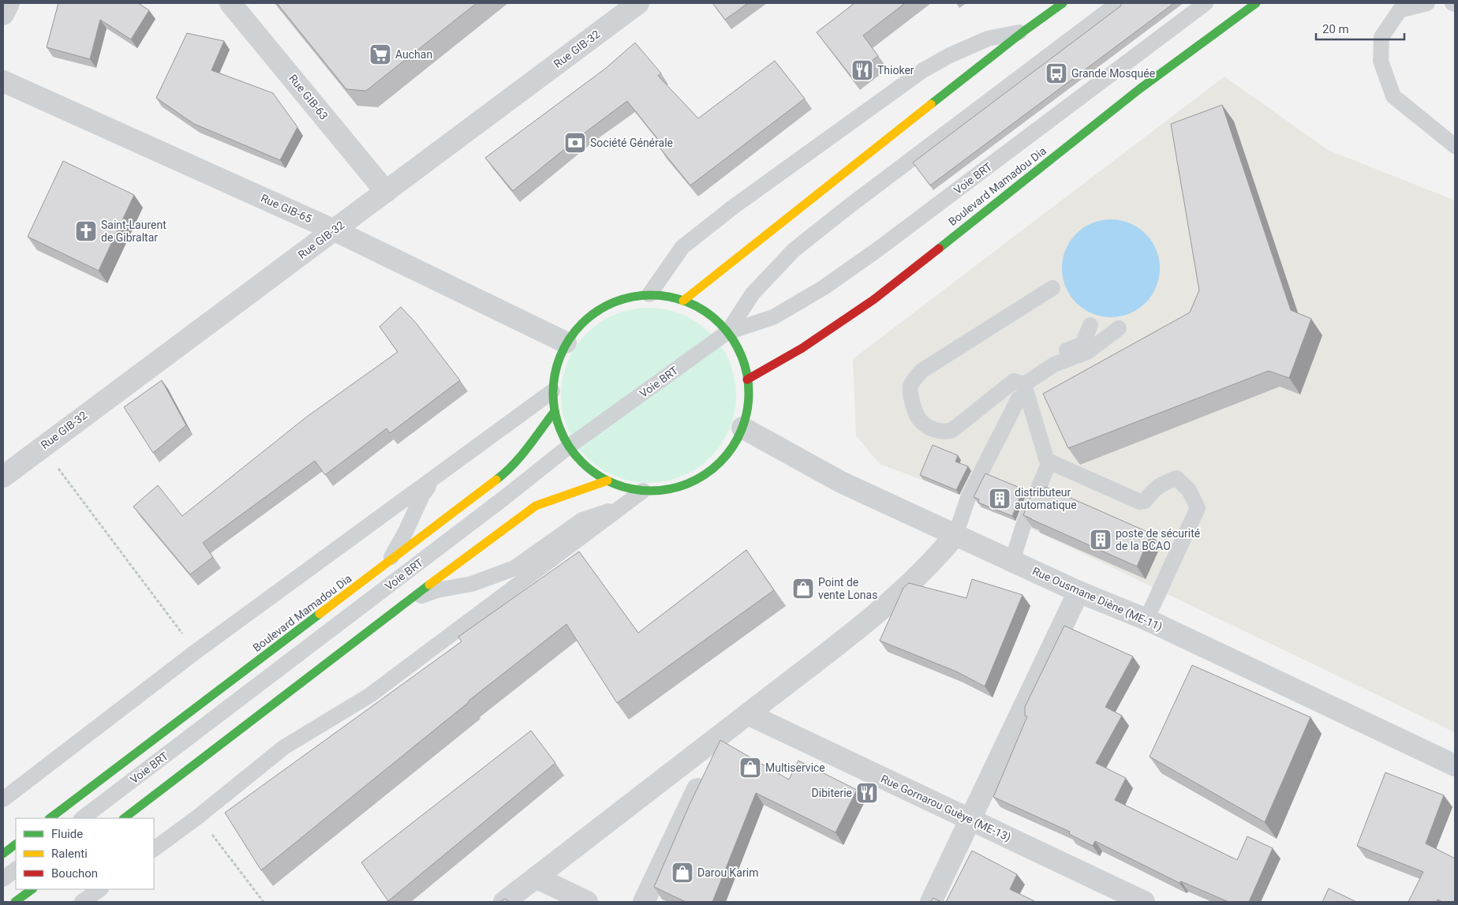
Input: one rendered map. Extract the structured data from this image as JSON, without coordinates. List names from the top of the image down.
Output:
{
  "streets": {
    "street": [
      "Rue GIB-32",
      "Rue GIB-63",
      "Boulevard Mamadou Dia",
      "Rue GIB-65",
      "Rue Ousmane Diène (ME-11)",
      "Rue Gornarou Guèye (ME-13)"
    ],
    "lane": ["Voie BRT"]
  },
  "crossings": [
    ["Rue GIB-32", "Rue GIB-63"],
    ["Rue GIB-32", "Rue GIB-65"]
  ],
  "places": {
    "supermarket": ["Auchan"],
    "restaurant": ["Thioker", "Dibiterie"],
    "bus stop": ["Grande Mosquée"],
    "bank": ["Société Générale"],
    "church": ["Saint-Laurent de Gibraltar"],
    "building": ["distributeur automatique", "poste de sécurité de la BCAO"],
    "shop": ["Point de vente Lonas", "Multiservice", "Darou Karim"]
  },
  "legend": ["Fluide", "Ralenti", "Bouchon"],
  "scale_bar": "20 m"
}
